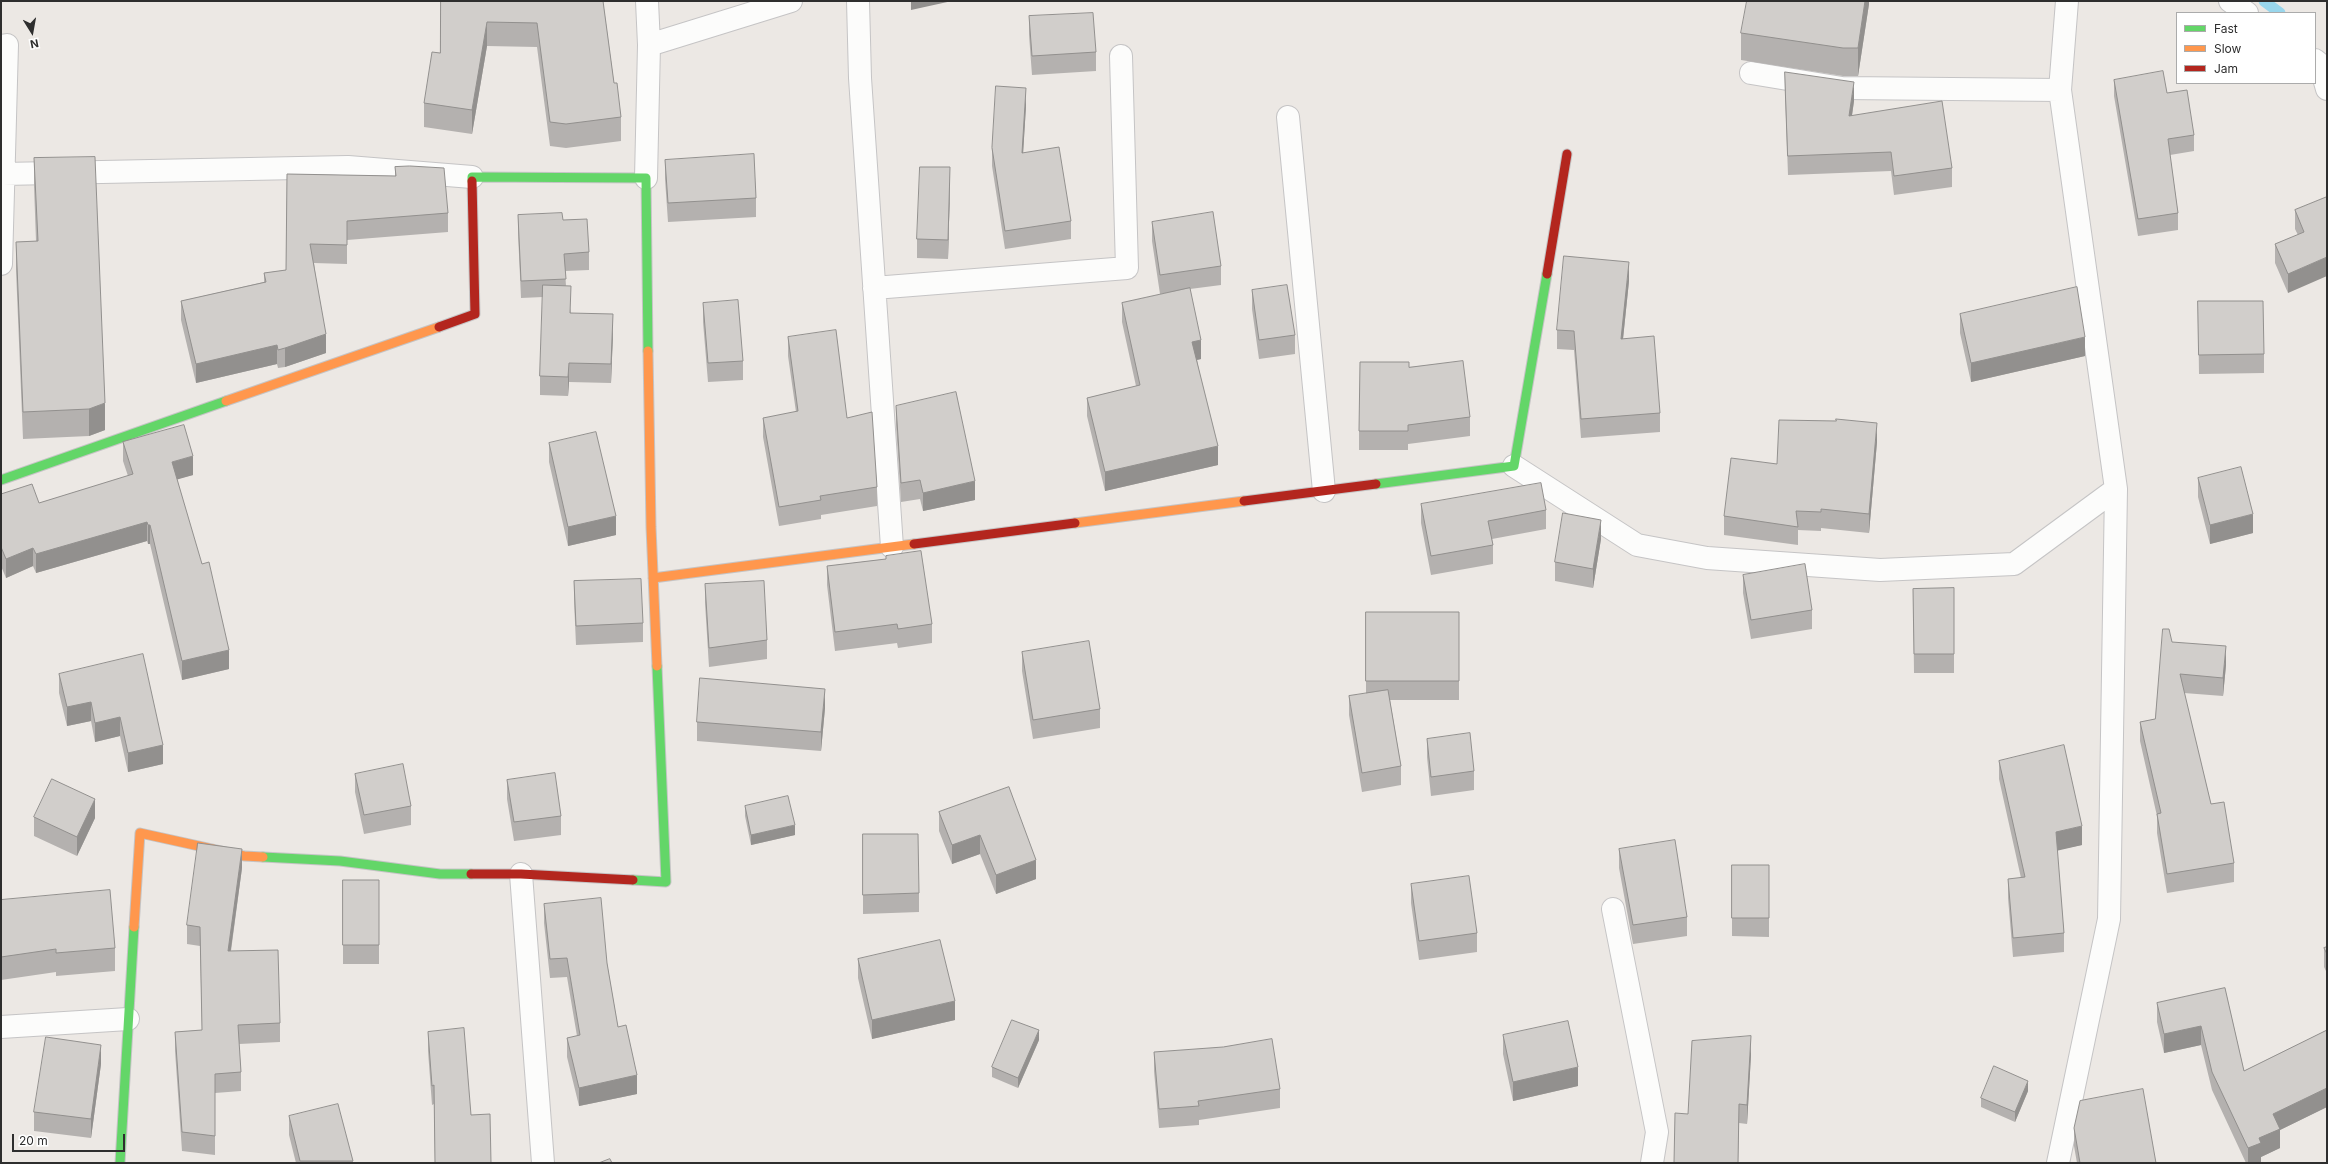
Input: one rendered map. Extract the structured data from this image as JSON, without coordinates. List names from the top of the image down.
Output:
{
  "legend": ["Fast", "Slow", "Jam"],
  "scale_bar": "20 m",
  "north": "bottom"
}
